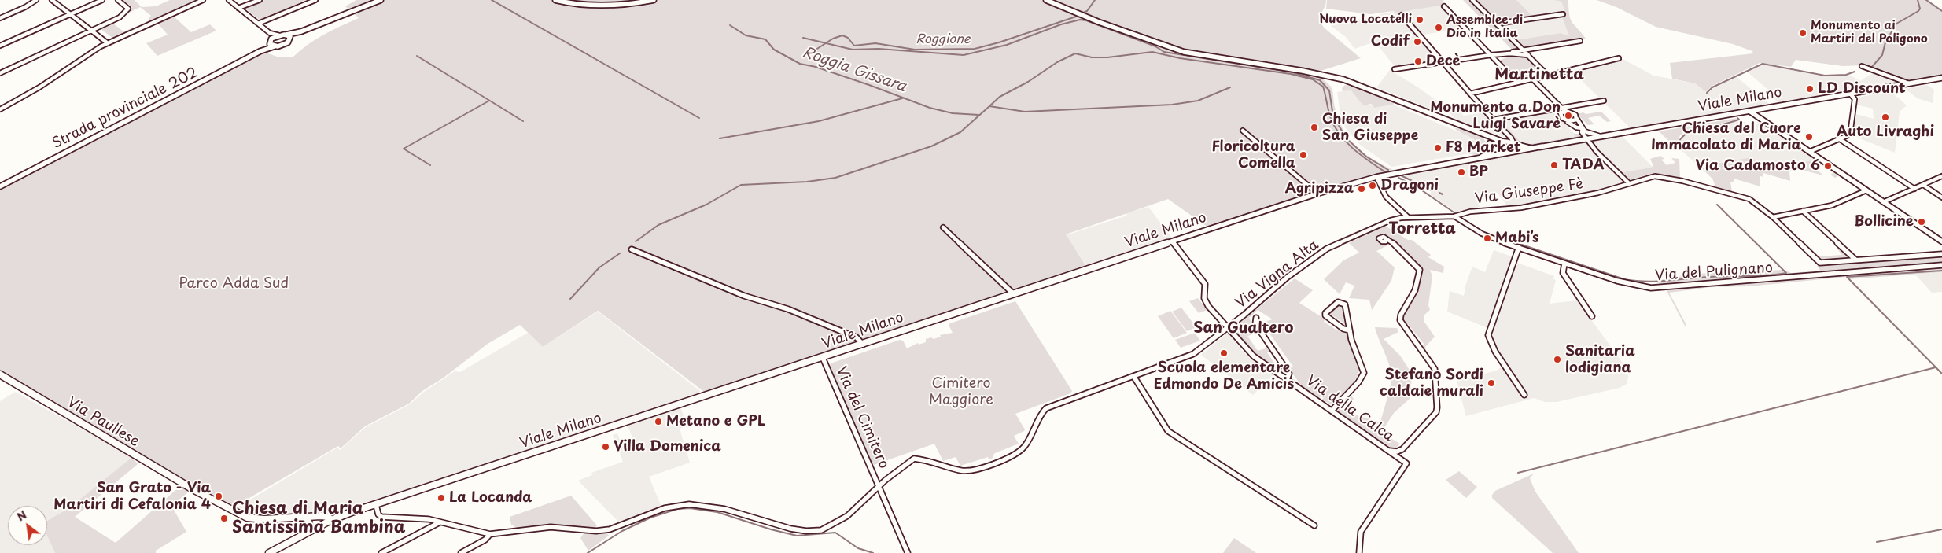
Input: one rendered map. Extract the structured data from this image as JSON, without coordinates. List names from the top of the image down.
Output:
{
  "streets": {
    "street": [
      "Viale Milano",
      "Strada provinciale 202",
      "Via Giuseppe Fè",
      "Via del Pulignano",
      "Via Vigna Alta",
      "Via della Calca",
      "Via del Cimitero",
      "Via Paullese"
    ]
  },
  "crossings": [
    ["Viale Milano", "Via della Calca"],
    ["Viale Milano", "Via del Cimitero"],
    ["Viale Milano", "Via Paullese"],
    ["Via Giuseppe Fè", "Via del Pulignano"],
    ["Via Giuseppe Fè", "Via Vigna Alta"],
    ["Via Vigna Alta", "Via della Calca"],
    ["Via Vigna Alta", "Via del Cimitero"]
  ],
  "districts": ["Martinetta", "Torretta", "San Gualtero"],
  "water": ["Roggione", "Roggia Gissara"],
  "parks": ["Parco Adda Sud", "Cimitero Maggiore"],
  "places": [
    "Nuova Locatelli",
    "Assemblee di Dio in Italia",
    "Monumento ai Martiri del Poligono",
    "Codif",
    "Decè",
    "LD Discount",
    "Monumento a Don Luigi Savarè",
    "Auto Livraghi",
    "Chiesa di San Giuseppe",
    "Chiesa del Cuore Immacolato di Maria",
    "F8 Market",
    "Floricoltura Comella",
    "TADA",
    "Via Cadamosto 6",
    "BP",
    "Dragoni",
    "Agripizza",
    "Bollicine",
    "Mabi’s",
    "Scuola elementare Edmondo De Amicis",
    "Sanitaria lodigiana",
    "Stefano Sordi caldaie murali",
    "Metano e GPL",
    "Villa Domenica",
    "San Grato - Via Martiri di Cefalonia 4",
    "La Locanda",
    "Chiesa di Maria Santissima Bambina"
  ],
  "north": "top left"
}
